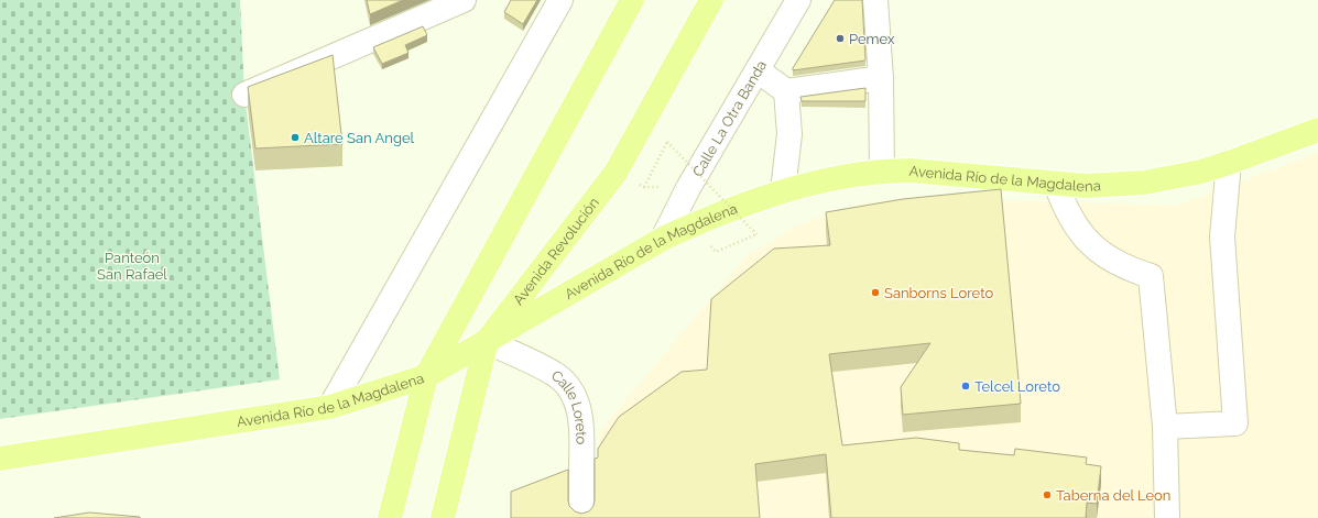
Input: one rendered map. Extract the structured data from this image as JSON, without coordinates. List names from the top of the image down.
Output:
{
  "streets": {
    "main road": ["Avenida Río de la Magdalena", "Avenida Revolución"],
    "street": ["Calle La Otra Banda", "Calle Loreto"]
  },
  "crossings": [
    ["Calle La Otra Banda", "Avenida Río de la Magdalena"],
    ["Avenida Río de la Magdalena", "Avenida Revolución"],
    ["Avenida Río de la Magdalena", "Calle Loreto"],
    ["Avenida Revolución", "Calle Loreto"]
  ],
  "parks": ["Panteón San Rafael"],
  "places": [
    "Pemex",
    "Altare San Angel",
    "Sanborns Loreto",
    "Telcel Loreto",
    "Taberna del Leon"
  ]
}
